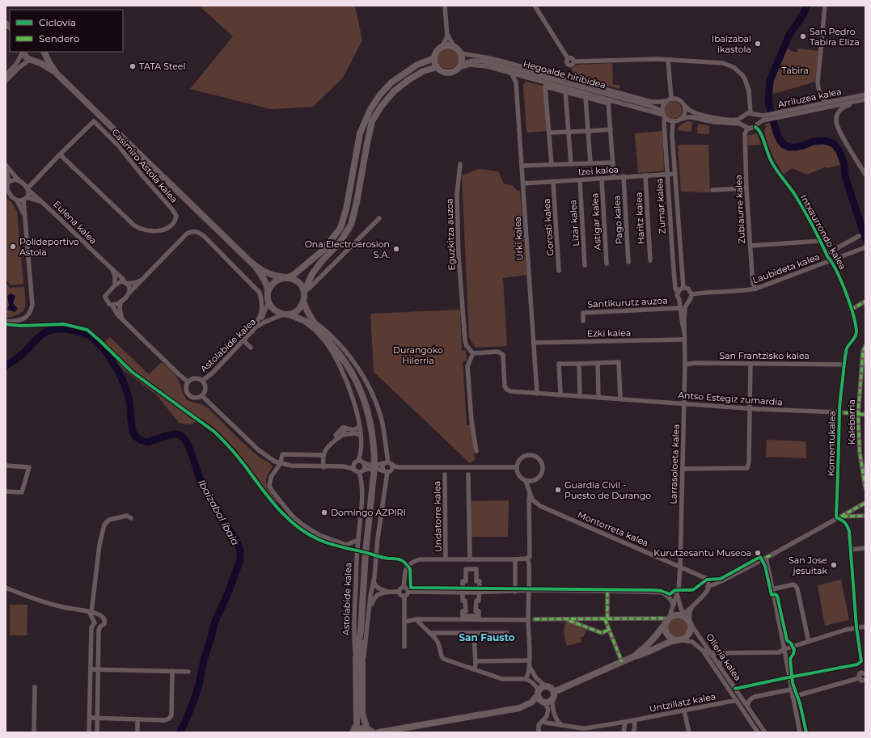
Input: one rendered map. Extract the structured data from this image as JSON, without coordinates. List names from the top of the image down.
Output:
{
  "streets": {
    "street": [
      "Hegoalde hiribidea",
      "Arriluzea kalea",
      "Casimiro Astola kalea",
      "Izei kalea",
      "Zumar kalea",
      "Zubiaurre kalea",
      "Haritz kalea",
      "Pago kalea",
      "Astigar kalea",
      "Eulena kalea",
      "Lizar kalea",
      "Gorosti kalea",
      "Intxaurrondo kalea",
      "Eguzkitza auzoa",
      "Urki kalea",
      "Laubideta kalea",
      "Santikurutz auzoa",
      "Ezki kalea",
      "Astolabide kalea",
      "San Frantzisko kalea",
      "Antso Estegiz zumardia",
      "Kalebarria",
      "Komentukalea",
      "Larrasoloeta kalea",
      "Undatorre kalea",
      "Montorreta kalea",
      "Olleria kalea",
      "Untzillatz kalea"
    ]
  },
  "crossings": [
    ["Hegoalde hiribidea", "Arriluzea kalea"],
    ["Hegoalde hiribidea", "Zumar kalea"],
    ["Arriluzea kalea", "Zumar kalea"],
    ["Arriluzea kalea", "Zubiaurre kalea"],
    ["Arriluzea kalea", "Intxaurrondo kalea"],
    ["Casimiro Astola kalea", "Eulena kalea"],
    ["Izei kalea", "Zumar kalea"],
    ["Izei kalea", "Haritz kalea"],
    ["Izei kalea", "Pago kalea"],
    ["Izei kalea", "Astigar kalea"],
    ["Izei kalea", "Lizar kalea"],
    ["Izei kalea", "Gorosti kalea"],
    ["Izei kalea", "Urki kalea"],
    ["Zumar kalea", "Laubideta kalea"],
    ["Zubiaurre kalea", "Intxaurrondo kalea"],
    ["Zubiaurre kalea", "Laubideta kalea"],
    ["Intxaurrondo kalea", "Laubideta kalea"],
    ["Intxaurrondo kalea", "Komentukalea"],
    ["Eguzkitza auzoa", "Antso Estegiz zumardia"],
    ["Urki kalea", "Ezki kalea"],
    ["Urki kalea", "Antso Estegiz zumardia"],
    ["Ezki kalea", "Larrasoloeta kalea"],
    ["San Frantzisko kalea", "Komentukalea"],
    ["San Frantzisko kalea", "Larrasoloeta kalea"],
    ["Antso Estegiz zumardia", "Kalebarria"],
    ["Antso Estegiz zumardia", "Komentukalea"],
    ["Antso Estegiz zumardia", "Larrasoloeta kalea"],
    ["Larrasoloeta kalea", "Montorreta kalea"],
    ["Larrasoloeta kalea", "Olleria kalea"],
    ["Olleria kalea", "Untzillatz kalea"]
  ],
  "districts": ["San Fausto"],
  "water": ["Ibaizabal ibaia"],
  "parks": ["Tabira", "Durangoko Hilerria"],
  "places": [
    "San Pedro Tabira Eliza",
    "Ibaizabal ikastola",
    "TATA Steel",
    "Polideportivo Astola",
    "Ona Electroerosion S.A.",
    "Guardia Civil - Puesto de Durango",
    "Domingo AZPIRI",
    "Kurutzesantu Museoa",
    "San Jose jesuitak"
  ],
  "legend": ["Ciclovía", "Sendero"]
}
